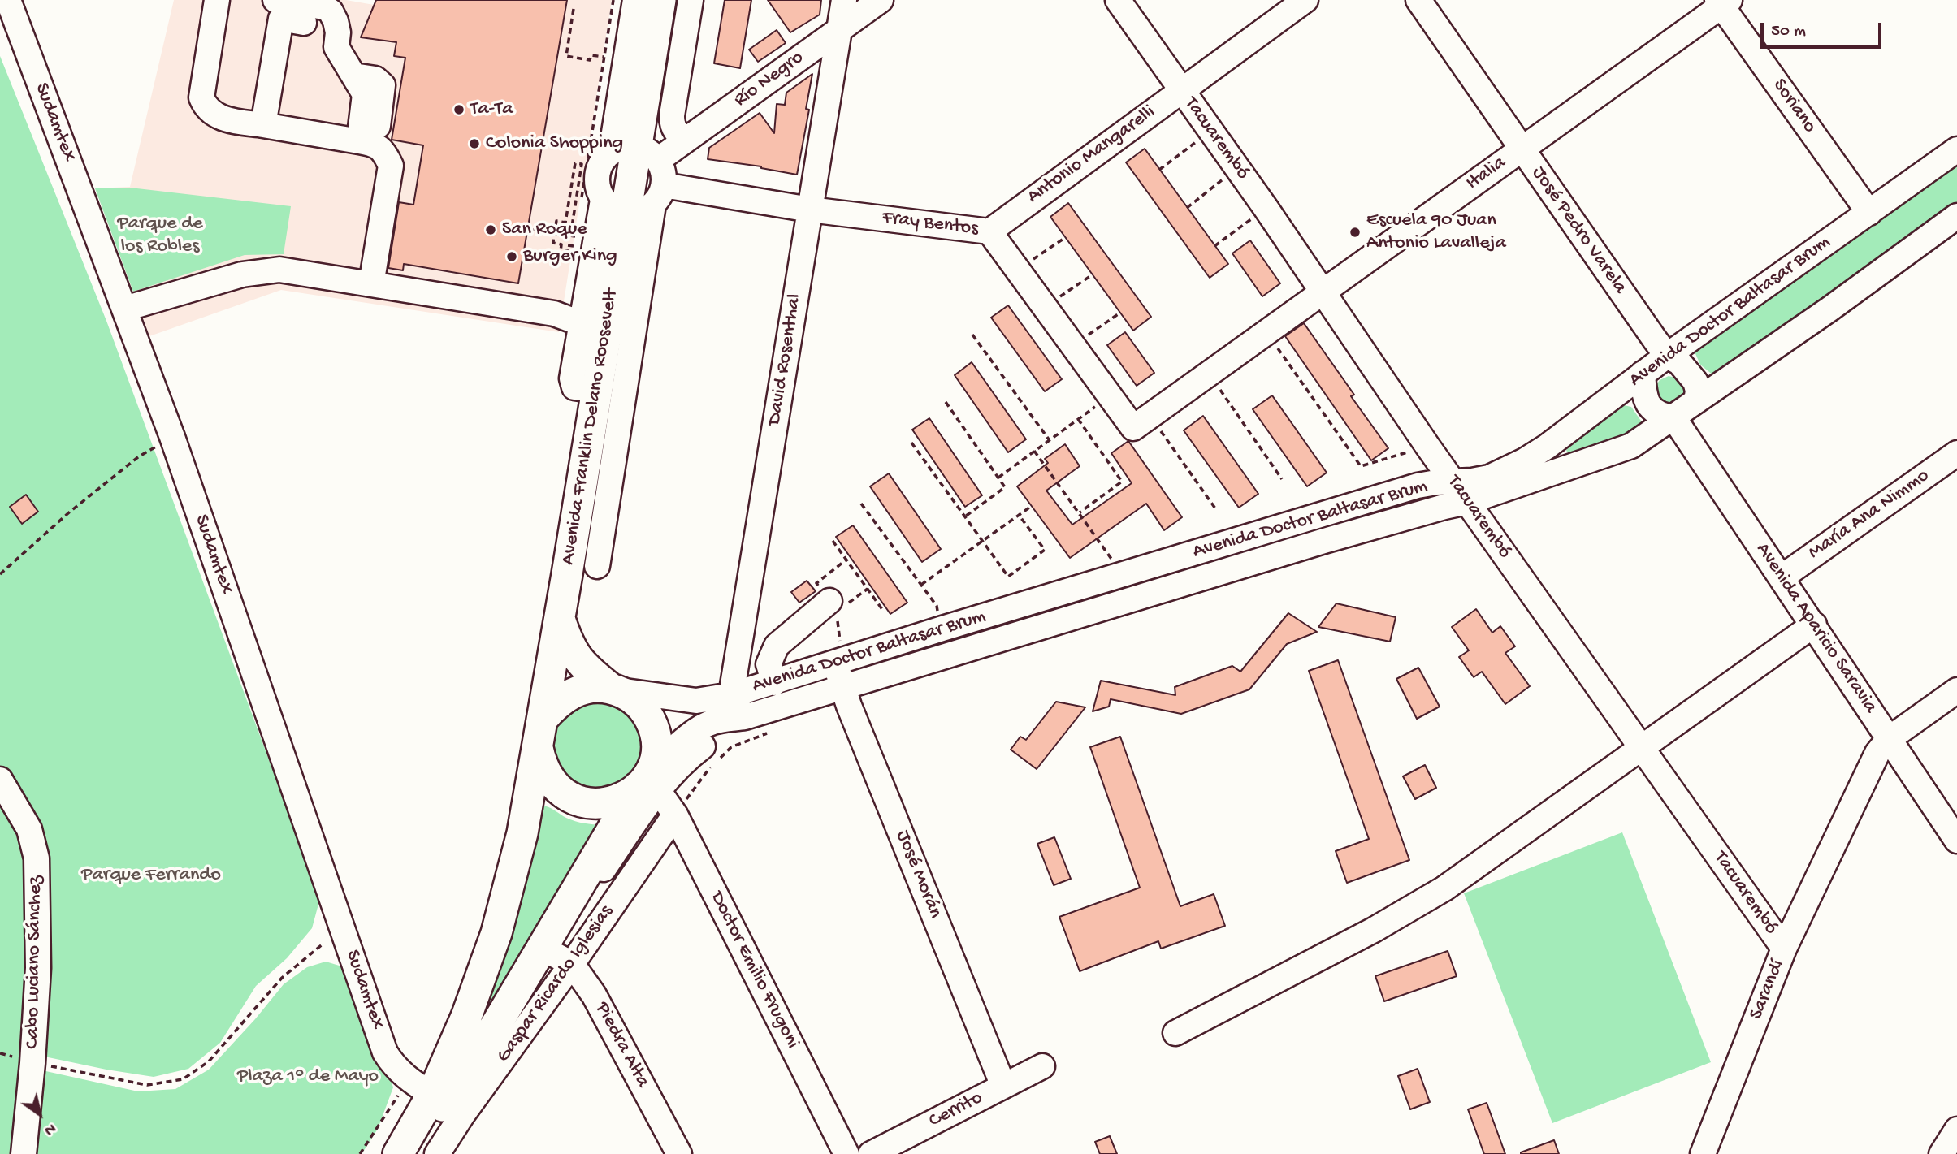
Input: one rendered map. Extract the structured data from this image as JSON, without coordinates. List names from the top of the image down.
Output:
{
  "streets": {
    "main road": ["Avenida Doctor Baltasar Brum", "Avenida Franklin Delano Roosevelt"],
    "street": [
      "Río Negro",
      "Soriano",
      "Sudamtex",
      "Tacuarembó",
      "Antonio Mangarelli",
      "Italia",
      "Fray Bentos",
      "José Pedro Varela",
      "David Rosenthal",
      "María Ana Nimmo",
      "Avenida Aparicio Saravia",
      "José Morán",
      "Cabo Luciano Sánchez",
      "Doctor Emilio Frugoni",
      "Gaspar Ricardo Iglesias",
      "Sarandí",
      "Piedra Alta",
      "Cerrito"
    ]
  },
  "crossings": [
    ["Río Negro", "David Rosenthal"],
    ["Río Negro", "Avenida Franklin Delano Roosevelt"],
    ["Soriano", "Italia"],
    ["Soriano", "Avenida Doctor Baltasar Brum"],
    ["Sudamtex", "Avenida Doctor Baltasar Brum"],
    ["Sudamtex", "Avenida Franklin Delano Roosevelt"],
    ["Sudamtex", "Gaspar Ricardo Iglesias"],
    ["Tacuarembó", "Antonio Mangarelli"],
    ["Tacuarembó", "Italia"],
    ["Tacuarembó", "Avenida Doctor Baltasar Brum"],
    ["Tacuarembó", "Sarandí"],
    ["Antonio Mangarelli", "Fray Bentos"],
    ["Italia", "Fray Bentos"],
    ["Italia", "José Pedro Varela"],
    ["Fray Bentos", "David Rosenthal"],
    ["Fray Bentos", "Avenida Franklin Delano Roosevelt"],
    ["José Pedro Varela", "Avenida Doctor Baltasar Brum"],
    ["José Pedro Varela", "Avenida Aparicio Saravia"],
    ["Avenida Doctor Baltasar Brum", "David Rosenthal"],
    ["Avenida Doctor Baltasar Brum", "Avenida Franklin Delano Roosevelt"],
    ["Avenida Doctor Baltasar Brum", "Avenida Aparicio Saravia"],
    ["Avenida Doctor Baltasar Brum", "José Morán"],
    ["Avenida Doctor Baltasar Brum", "Doctor Emilio Frugoni"],
    ["Avenida Doctor Baltasar Brum", "Gaspar Ricardo Iglesias"],
    ["Avenida Doctor Baltasar Brum", "Piedra Alta"],
    ["Avenida Franklin Delano Roosevelt", "Doctor Emilio Frugoni"],
    ["Avenida Franklin Delano Roosevelt", "Gaspar Ricardo Iglesias"],
    ["María Ana Nimmo", "Avenida Aparicio Saravia"],
    ["Avenida Aparicio Saravia", "Sarandí"],
    ["José Morán", "Cerrito"],
    ["Doctor Emilio Frugoni", "Gaspar Ricardo Iglesias"],
    ["Gaspar Ricardo Iglesias", "Piedra Alta"]
  ],
  "parks": ["Parque de los Robles", "Parque Ferrando", "Plaza 1° de Mayo"],
  "places": [
    "Ta-Ta",
    "Colonia Shopping",
    "San Roque",
    "Escuela 90 Juan Antonio Lavalleja",
    "Burger King"
  ],
  "scale_bar": "50 m",
  "north": "bottom right"
}
